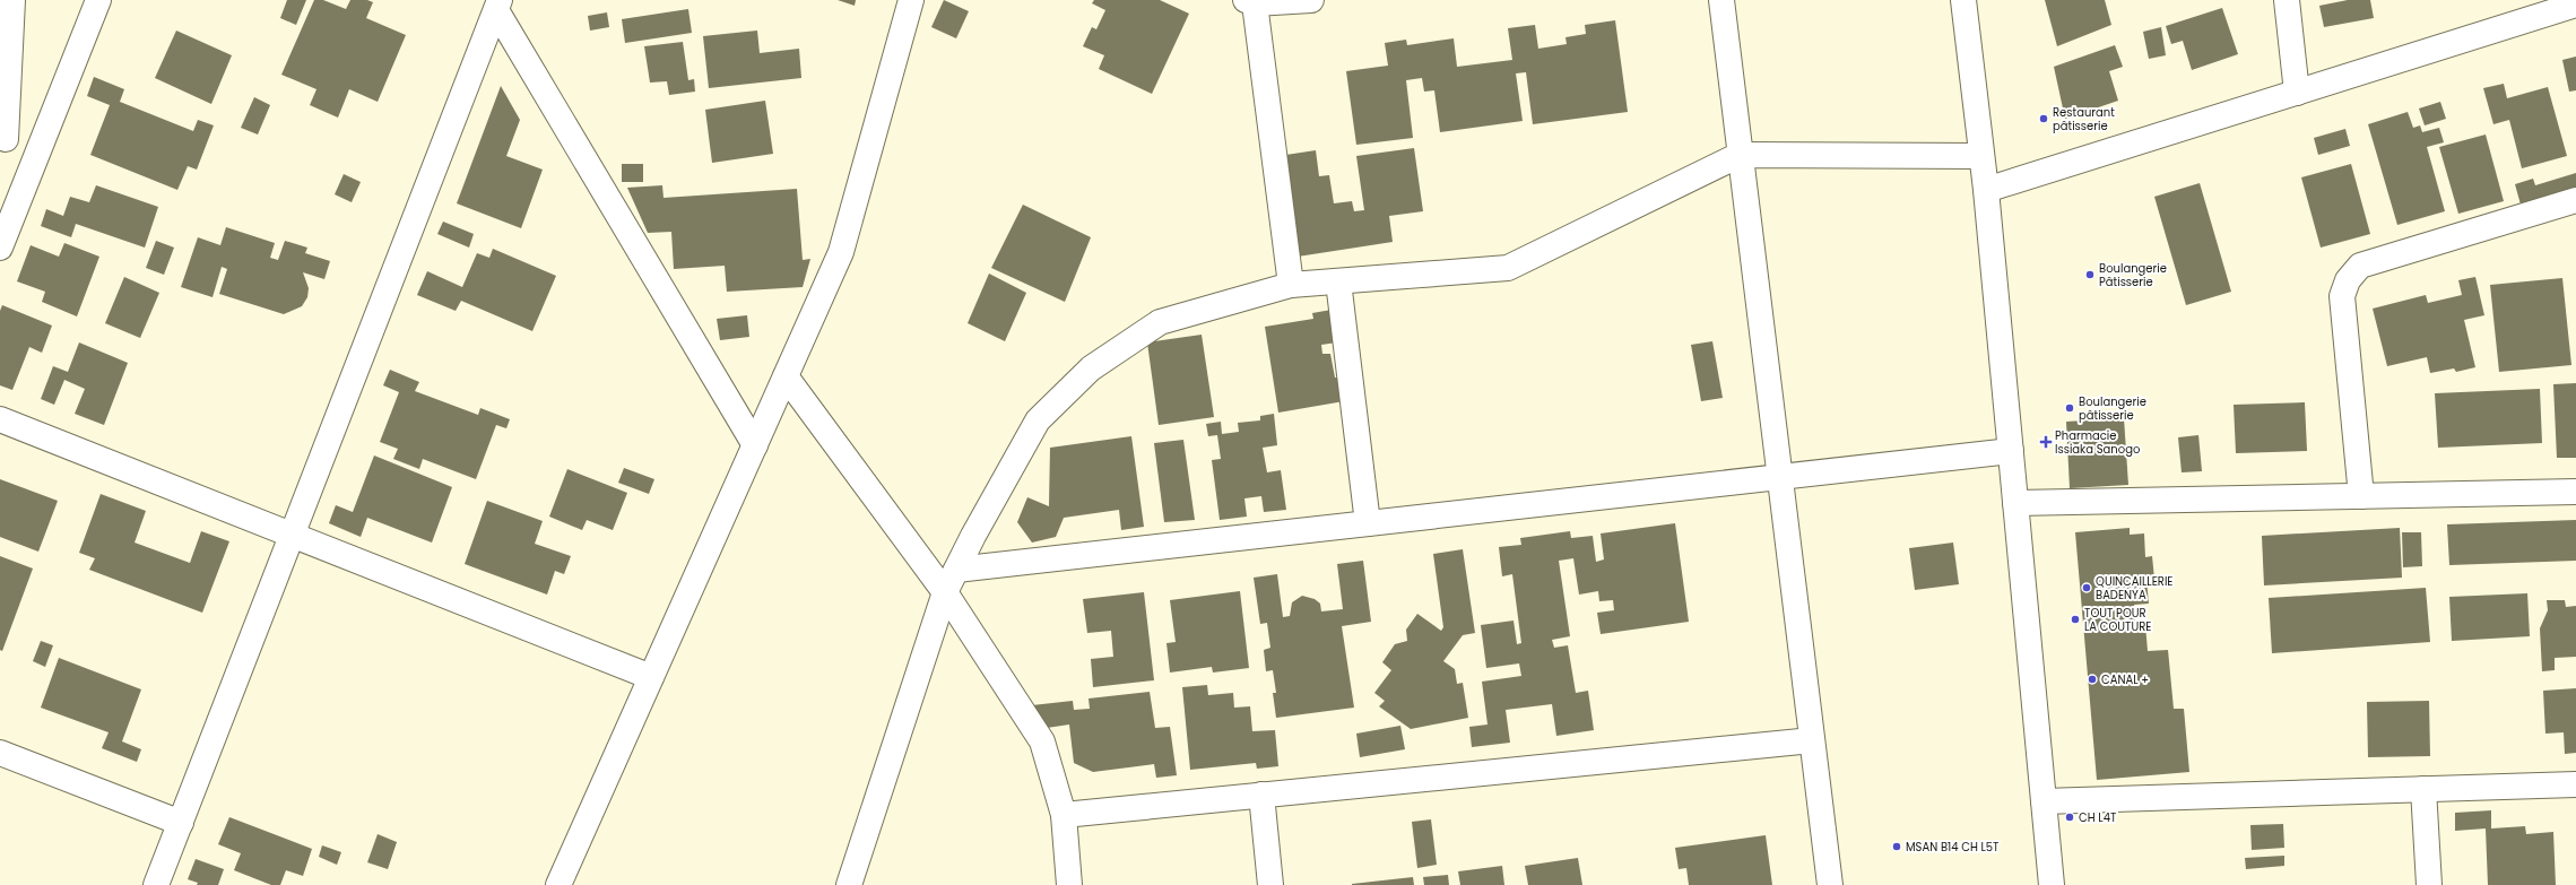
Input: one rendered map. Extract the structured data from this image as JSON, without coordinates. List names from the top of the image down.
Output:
{
  "places": {
    "other": [
      "Restaurant pâtisserie",
      "Boulangerie Pâtisserie",
      "Boulangerie pâtisserie",
      "QUINCAILLERIE BADENYA",
      "TOUT POUR LA COUTURE",
      "CANAL +",
      "CH L4T",
      "MSAN B14 CH L5T"
    ],
    "health": ["Pharmacie Issiaka Sanogo"]
  }
}
